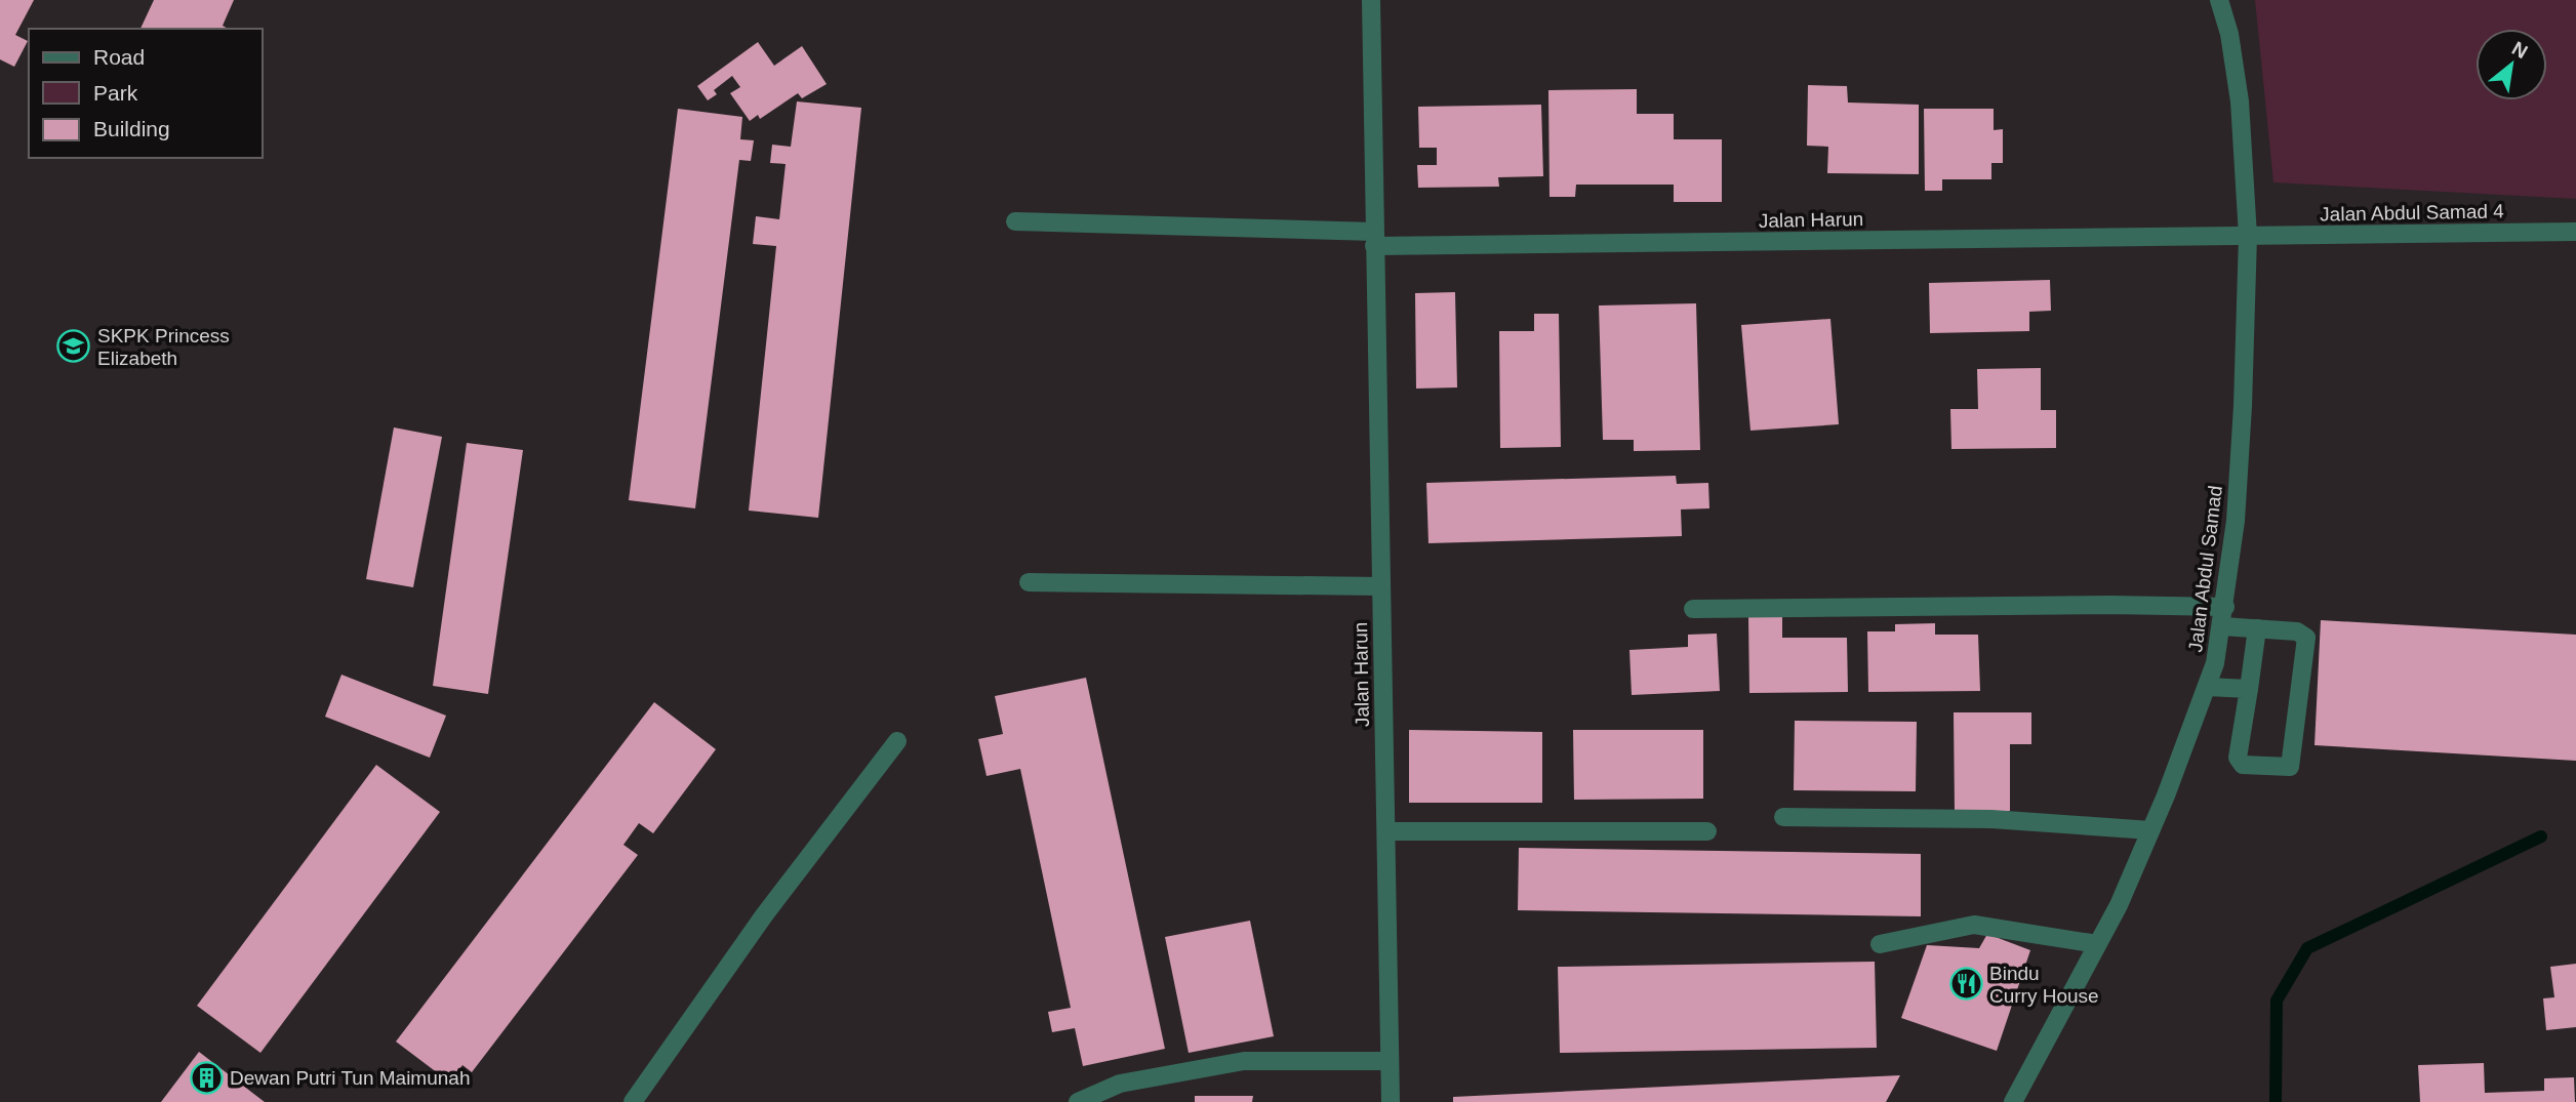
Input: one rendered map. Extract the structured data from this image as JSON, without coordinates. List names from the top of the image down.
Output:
{
  "streets": {
    "street": ["Jalan Abdul Samad 4", "Jalan Harun", "Jalan Abdul Samad"]
  },
  "crossings": [
    ["Jalan Abdul Samad 4", "Jalan Harun"],
    ["Jalan Abdul Samad 4", "Jalan Abdul Samad"],
    ["Jalan Harun", "Jalan Abdul Samad"]
  ],
  "places": {
    "school or university": ["SKPK Princess Elizabeth"],
    "restaurant": ["Bindu Curry House"],
    "building": ["Dewan Putri Tun Maimunah"]
  },
  "legend": ["Road", "Park", "Building"],
  "north": "top right"
}
